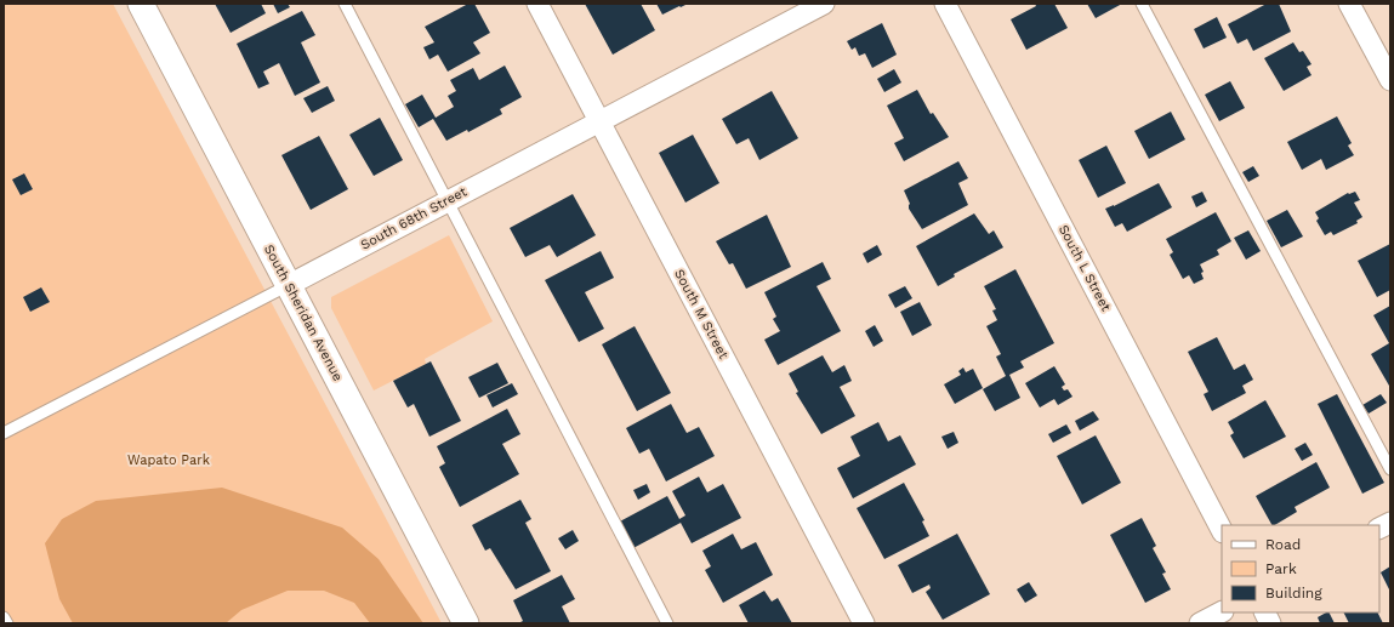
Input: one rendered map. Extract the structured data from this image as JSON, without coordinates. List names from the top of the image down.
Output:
{
  "streets": {
    "street": [
      "South 68th Street",
      "South L Street",
      "South Sheridan Avenue",
      "South M Street"
    ]
  },
  "crossings": [
    ["South 68th Street", "South Sheridan Avenue"],
    ["South 68th Street", "South M Street"]
  ],
  "parks": ["Wapato Park"],
  "legend": ["Road", "Park", "Building"]
}
